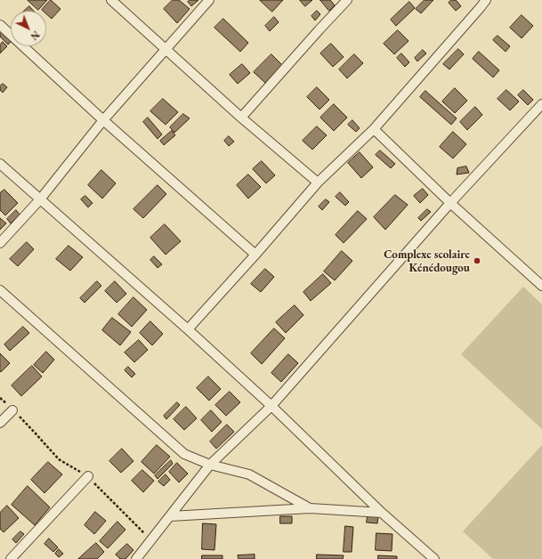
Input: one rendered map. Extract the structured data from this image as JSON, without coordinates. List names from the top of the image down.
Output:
{
  "places": ["Complexe scolaire Kénédougou"],
  "north": "bottom right"
}
